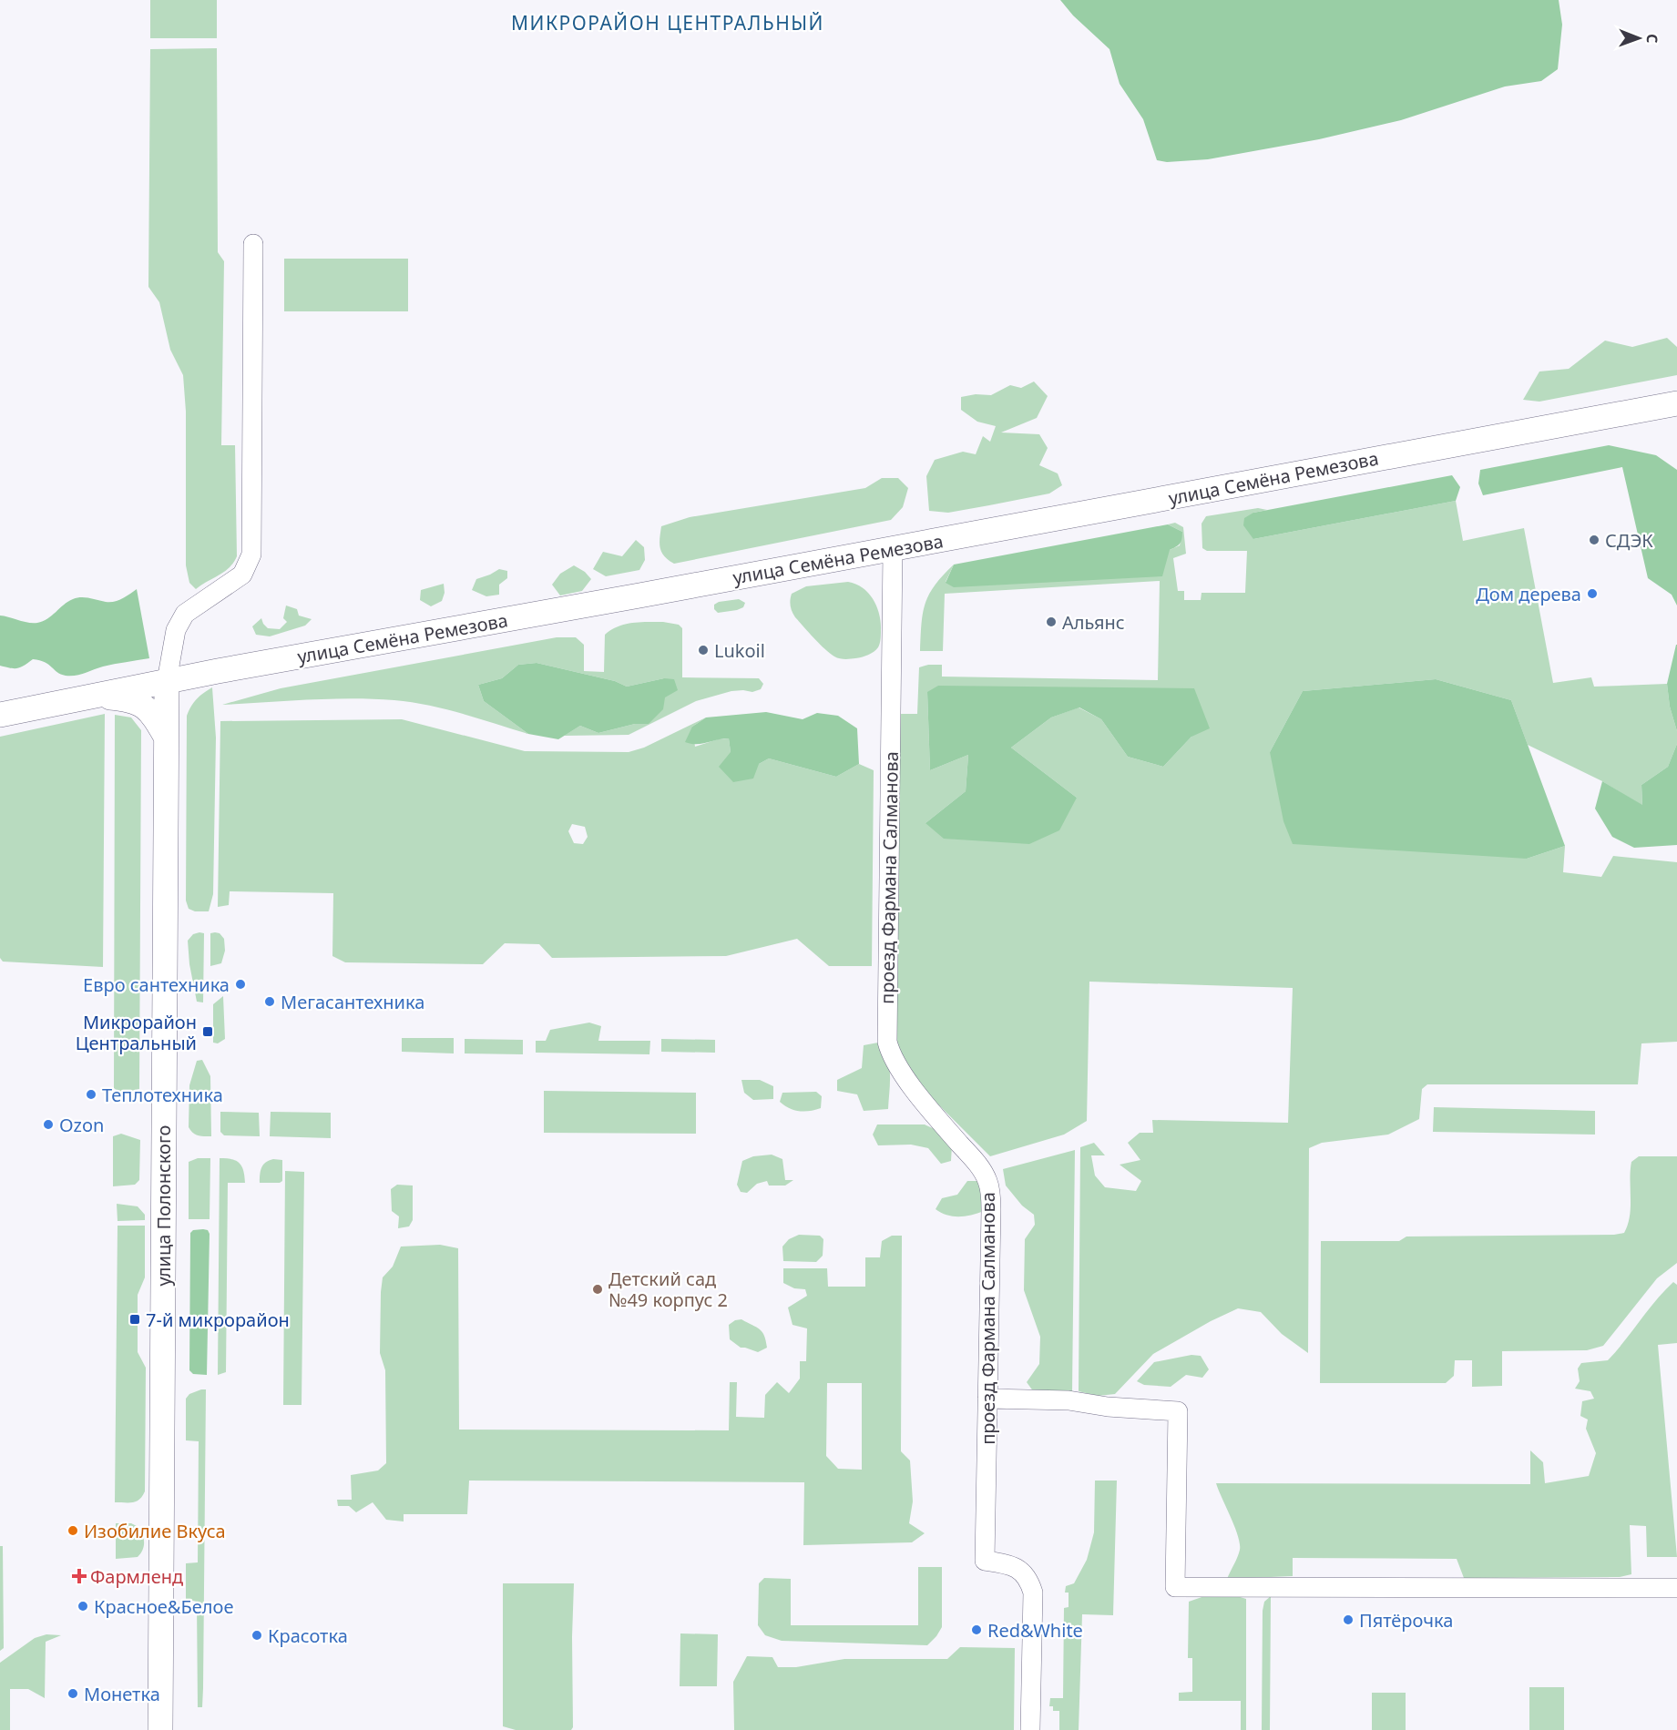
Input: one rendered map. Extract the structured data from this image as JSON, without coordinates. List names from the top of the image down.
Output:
{
  "streets": {
    "main road": ["улица Семёна Ремезова", "улица Полонского"],
    "street": ["проезд Фармана Салманова"]
  },
  "crossings": [
    ["улица Семёна Ремезова", "проезд Фармана Салманова"],
    ["улица Семёна Ремезова", "улица Полонского"]
  ],
  "districts": ["МИКРОРАЙОН ЦЕНТРАЛЬНЫЙ"],
  "places": {
    "other": [
      "СДЭК",
      "Дом дерева",
      "Альянс",
      "Lukoil",
      "Евро сантехника",
      "Мегасантехника",
      "Теплотехника",
      "Ozon",
      "Детский сад №49 корпус 2",
      "Изобилие Вкуса",
      "Красное&Белое",
      "Пятёрочка",
      "Red&White",
      "Красотка",
      "Монетка"
    ],
    "transit": ["Микрорайон Центральный", "7-й микрорайон"],
    "health": ["Фармленд"]
  },
  "north": "right"
}
